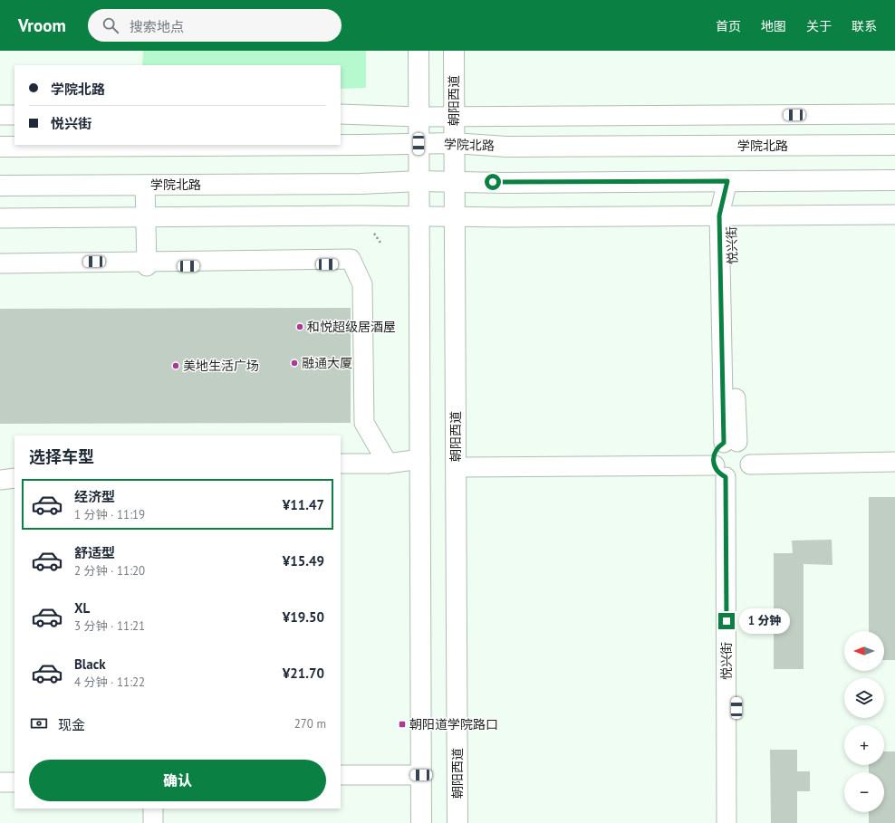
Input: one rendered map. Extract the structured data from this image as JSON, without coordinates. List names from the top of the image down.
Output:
{
  "streets": {
    "main road": ["朝阳西道", "学院北路"],
    "street": ["悦兴街"]
  },
  "crossings": [
    ["朝阳西道", "学院北路"],
    ["学院北路", "悦兴街"]
  ],
  "places": {
    "other": ["和悦超级居酒屋", "融通大厦", "美地生活广场"],
    "transit": ["朝阳道学院路口"]
  },
  "north": "left",
  "page": {
    "header": "Vroom",
    "search": "搜索地点",
    "nav": [
      "首页",
      "地图",
      "关于",
      "联系"
    ],
    "banner": ["学院北路", "悦兴街"],
    "heading": "选择车型",
    "list": [
      {
        "name": "经济型",
        "note": "1 分钟 · 11:19",
        "value": "¥11.47"
      },
      {
        "name": "舒适型",
        "note": "2 分钟 · 11:20",
        "value": "¥15.49"
      },
      {
        "name": "XL",
        "note": "3 分钟 · 11:21",
        "value": "¥19.50"
      },
      {
        "name": "Black",
        "note": "4 分钟 · 11:22",
        "value": "¥21.70"
      }
    ],
    "bubble": "1 分钟",
    "map_buttons": ["+", "−"],
    "pay": ["现金", "270 m"],
    "buttons": "确认"
  }
}
